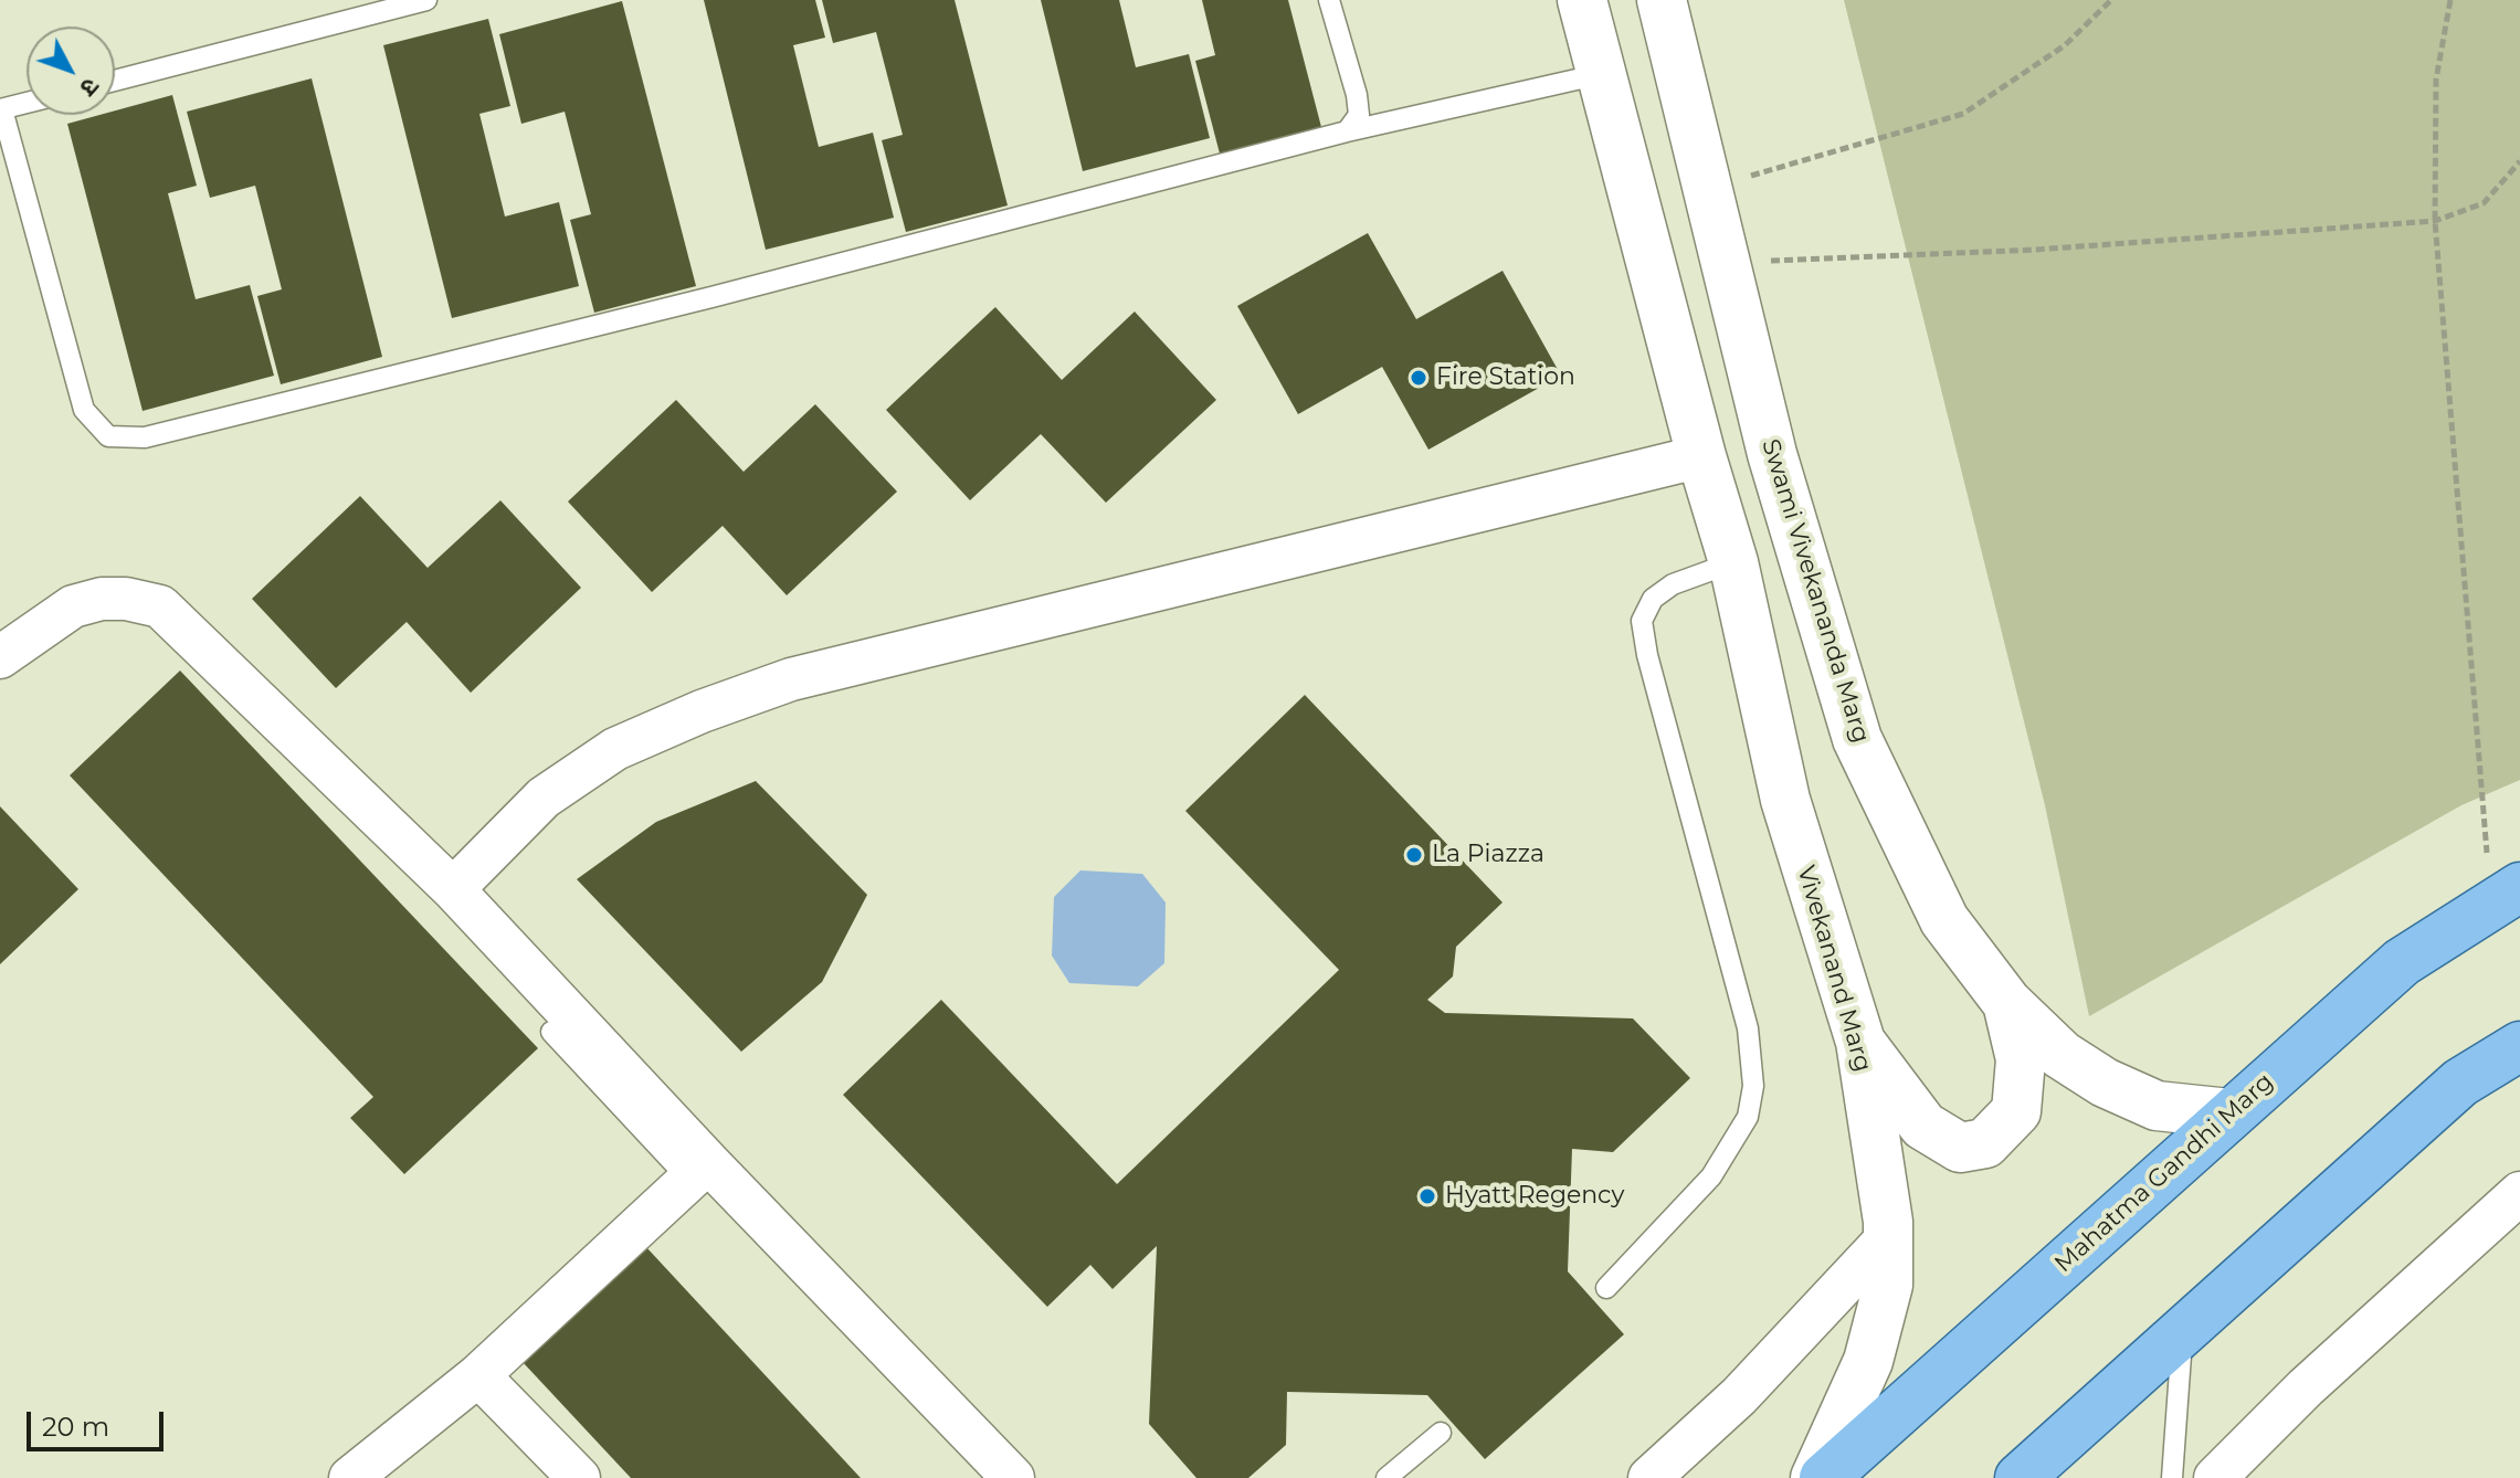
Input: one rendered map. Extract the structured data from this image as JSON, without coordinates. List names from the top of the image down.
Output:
{
  "streets": {
    "main road": ["Mahatma Gandhi Marg"],
    "street": ["Swami Vivekananda Marg", "Vivekanand Marg"]
  },
  "crossings": [
    ["Swami Vivekananda Marg", "Mahatma Gandhi Marg"]
  ],
  "places": ["Fire Station", "La Piazza", "Hyatt Regency"],
  "scale_bar": "20 m",
  "north": "bottom right"
}
